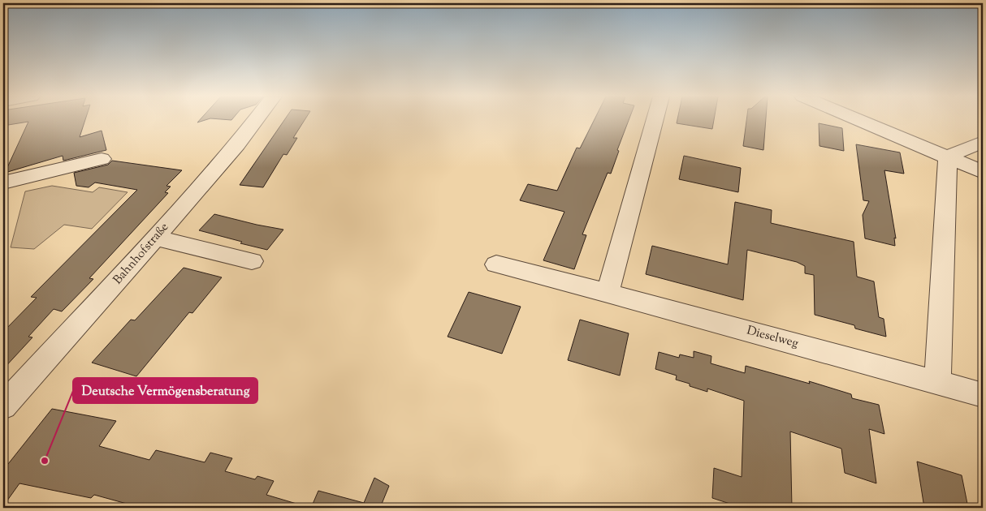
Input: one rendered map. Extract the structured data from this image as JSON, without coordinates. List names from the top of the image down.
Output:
{
  "streets": {
    "street": ["Bahnhofstraße", "Dieselweg"]
  },
  "places": ["Deutsche Vermögensberatung"]
}
